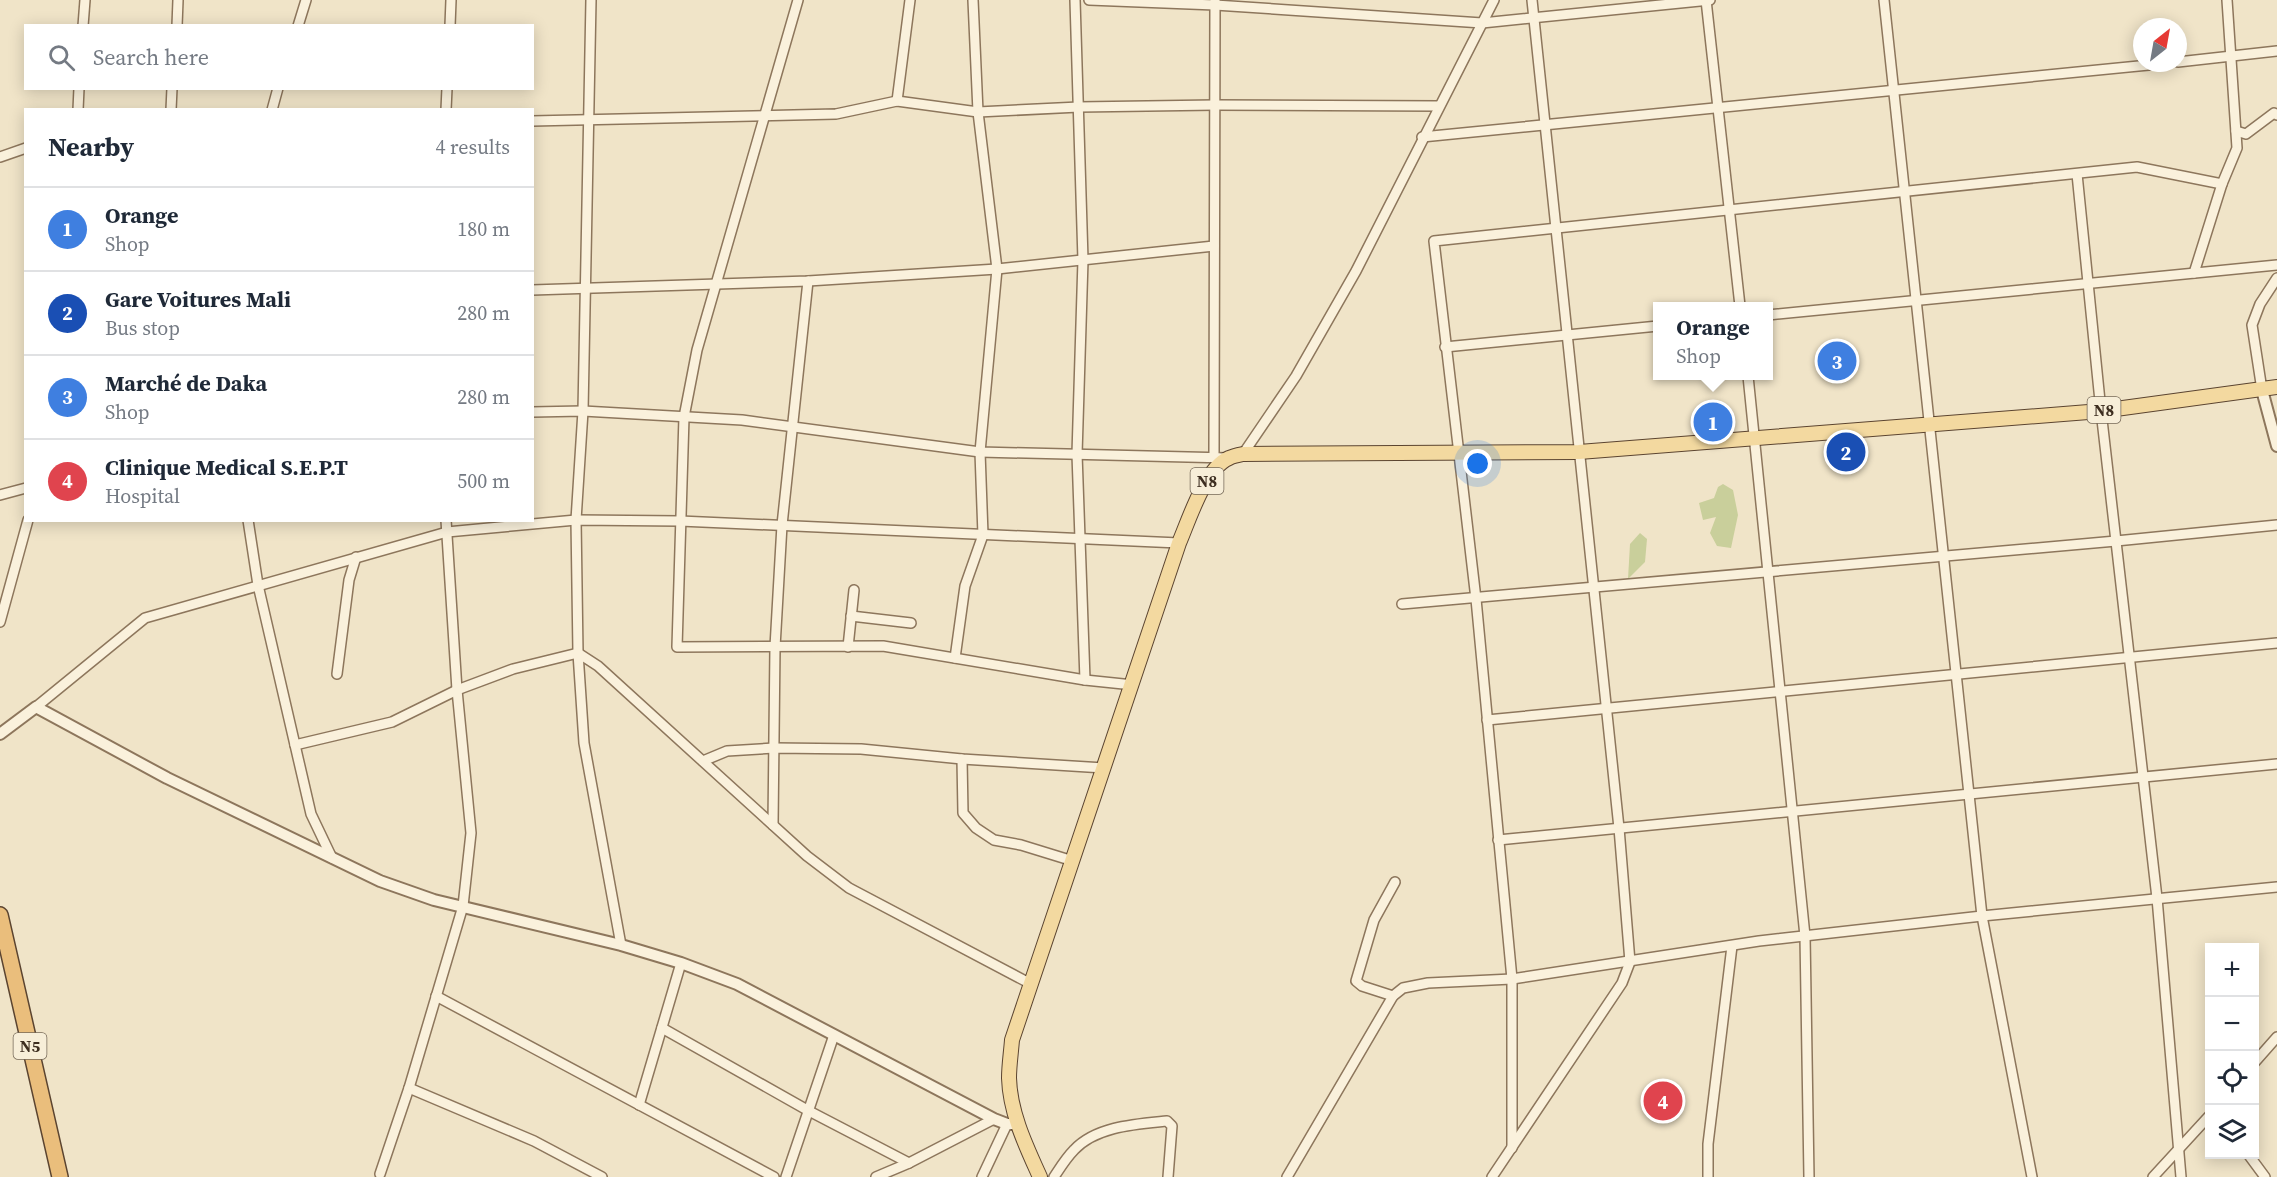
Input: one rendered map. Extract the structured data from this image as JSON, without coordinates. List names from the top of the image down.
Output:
{
  "streets": {
    "highway": ["N5"],
    "main road": ["N8"]
  },
  "north": "top right",
  "page": {
    "search": "Search here",
    "heading": ["Nearby", "4 results"],
    "list": [
      {
        "mark": "1",
        "name": "Orange",
        "note": "Shop",
        "value": "180 m"
      },
      {
        "mark": "2",
        "name": "Gare Voitures Mali",
        "note": "Bus stop",
        "value": "280 m"
      },
      {
        "mark": "3",
        "name": "Marché de Daka",
        "note": "Shop",
        "value": "280 m"
      },
      {
        "mark": "4",
        "name": "Clinique Medical S.E.P.T",
        "note": "Hospital",
        "value": "500 m"
      }
    ],
    "popup": ["Orange", "Shop"],
    "pins": [
      "3",
      "1",
      "2",
      "4"
    ],
    "map_buttons": ["+", "−"]
  }
}
